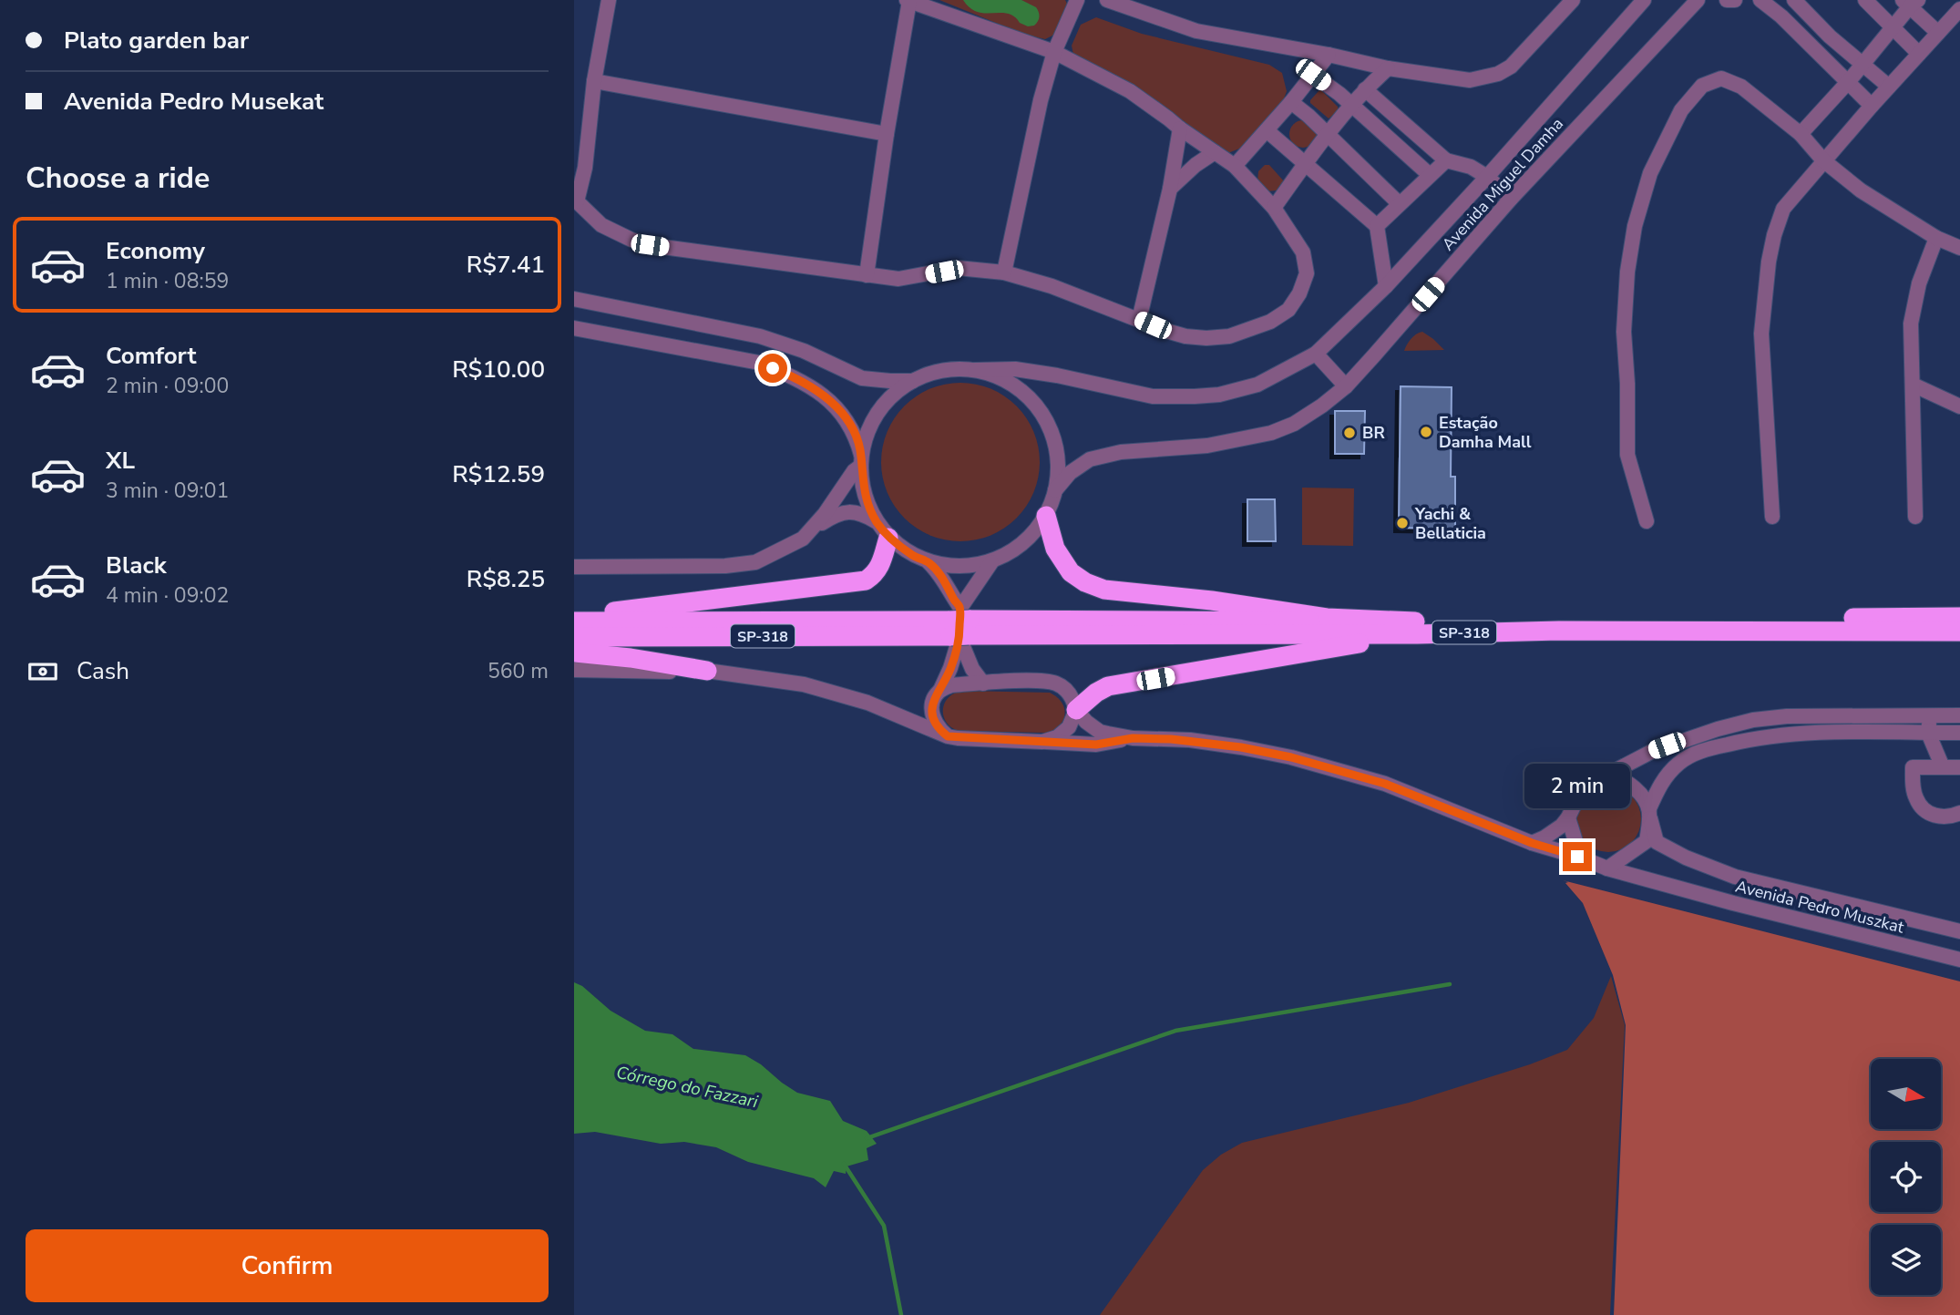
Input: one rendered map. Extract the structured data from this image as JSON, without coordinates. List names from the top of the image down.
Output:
{
  "streets": {
    "highway": ["SP-318"],
    "street": ["Avenida Miguel Damha", "Avenida Pedro Muszkat"]
  },
  "water": ["Córrego do Fazzari"],
  "places": ["Estação Damha Mall", "BR", "Yachi & Bellaticia"],
  "north": "right",
  "page": {
    "banner": ["Plato garden bar", "Avenida Pedro Musekat"],
    "heading": "Choose a ride",
    "list": [
      {
        "name": "Economy",
        "note": "1 min · 08:59",
        "value": "R$7.41"
      },
      {
        "name": "Comfort",
        "note": "2 min · 09:00",
        "value": "R$10.00"
      },
      {
        "name": "XL",
        "note": "3 min · 09:01",
        "value": "R$12.59"
      },
      {
        "name": "Black",
        "note": "4 min · 09:02",
        "value": "R$8.25"
      }
    ],
    "pay": ["Cash", "560 m"],
    "bubble": "2 min",
    "buttons": "Confirm"
  }
}
